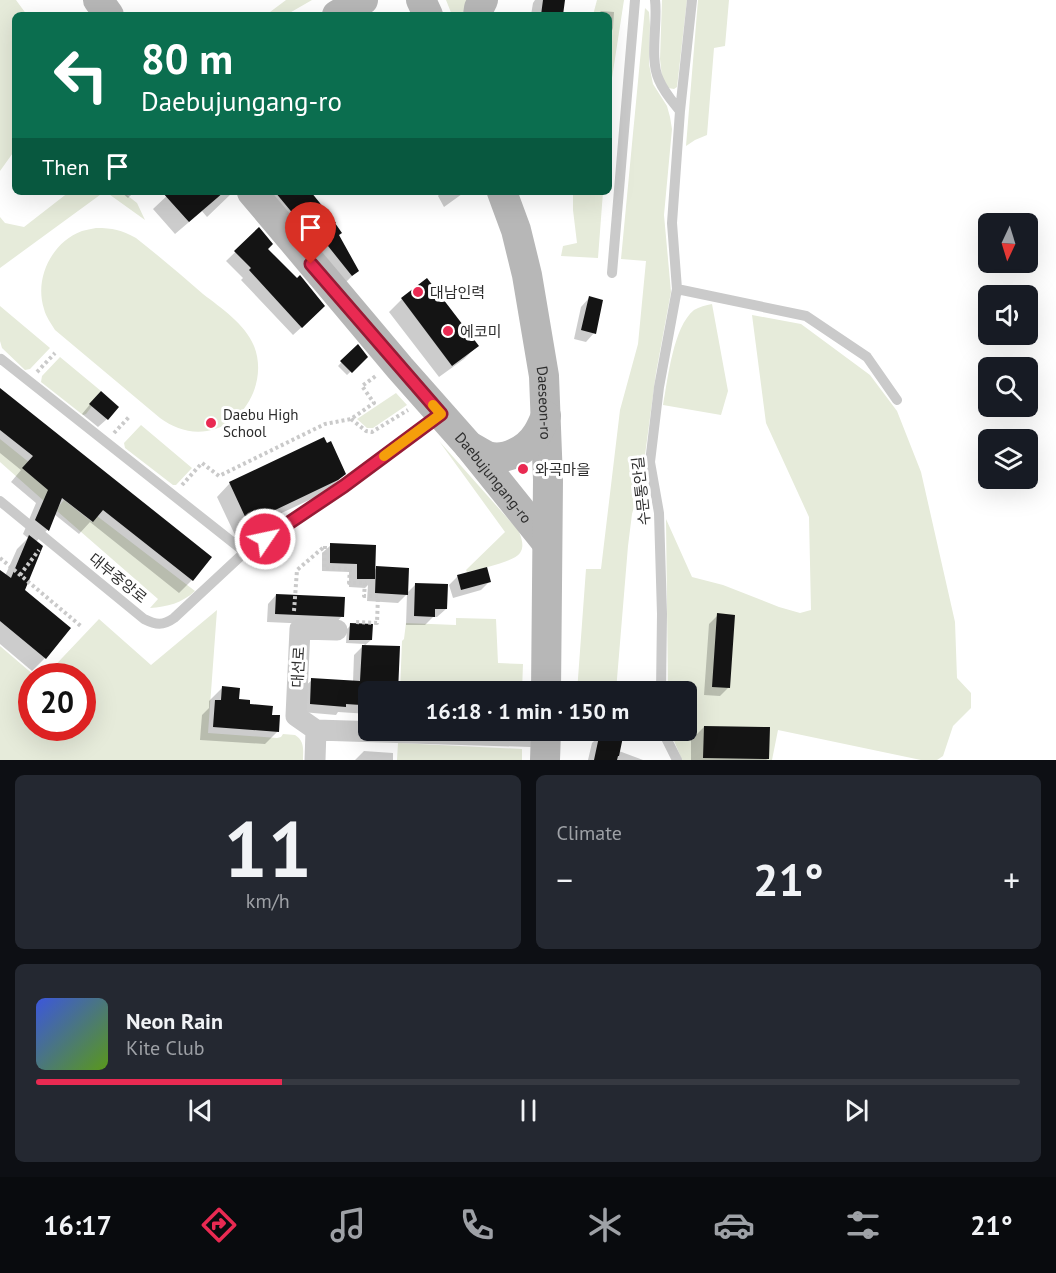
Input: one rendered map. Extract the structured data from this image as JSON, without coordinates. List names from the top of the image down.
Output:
{
  "streets": {
    "street": ["Daeseon-ro", "Daebujungang-ro", "대선로"],
    "lane": ["수문통안길", "대부중앙로"]
  },
  "crossings": [
    ["Daeseon-ro", "Daebujungang-ro"],
    ["Daebujungang-ro", "대부중앙로"]
  ],
  "places": [
    "대남인력",
    "에코미",
    "Daebu High School",
    "와곡마을"
  ],
  "north": "bottom",
  "page": {
    "turn": ["80 m", "Daebujungang-ro"],
    "then": "Then",
    "limit": "20",
    "trip": "16:18 · 1 min · 150 m",
    "tile": [
      ["11", "km/h"],
      "Climate"
    ],
    "heat": ["−", "21°", "+"],
    "song": ["Neon Rain", "Kite Club"],
    "tabs": ["16:17", "21°"]
  }
}
